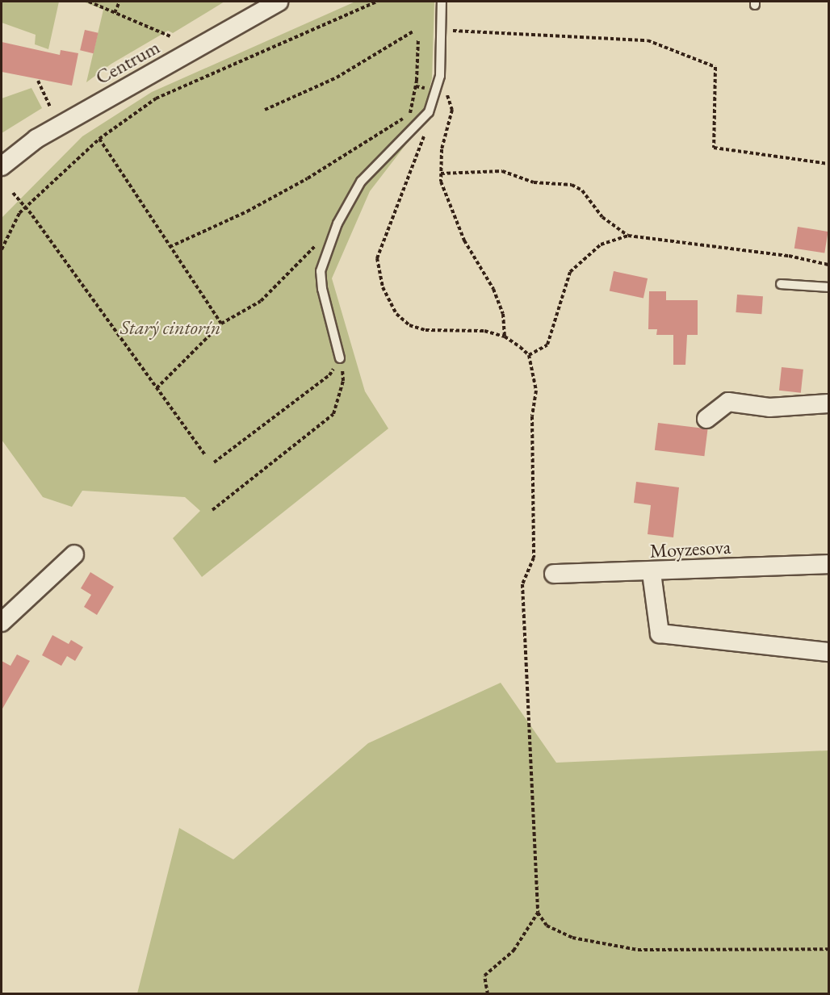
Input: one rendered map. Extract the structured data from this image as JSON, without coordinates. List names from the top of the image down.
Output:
{
  "streets": {
    "street": ["Centrum", "Moyzesova"]
  },
  "parks": ["Starý cintorín"]
}
